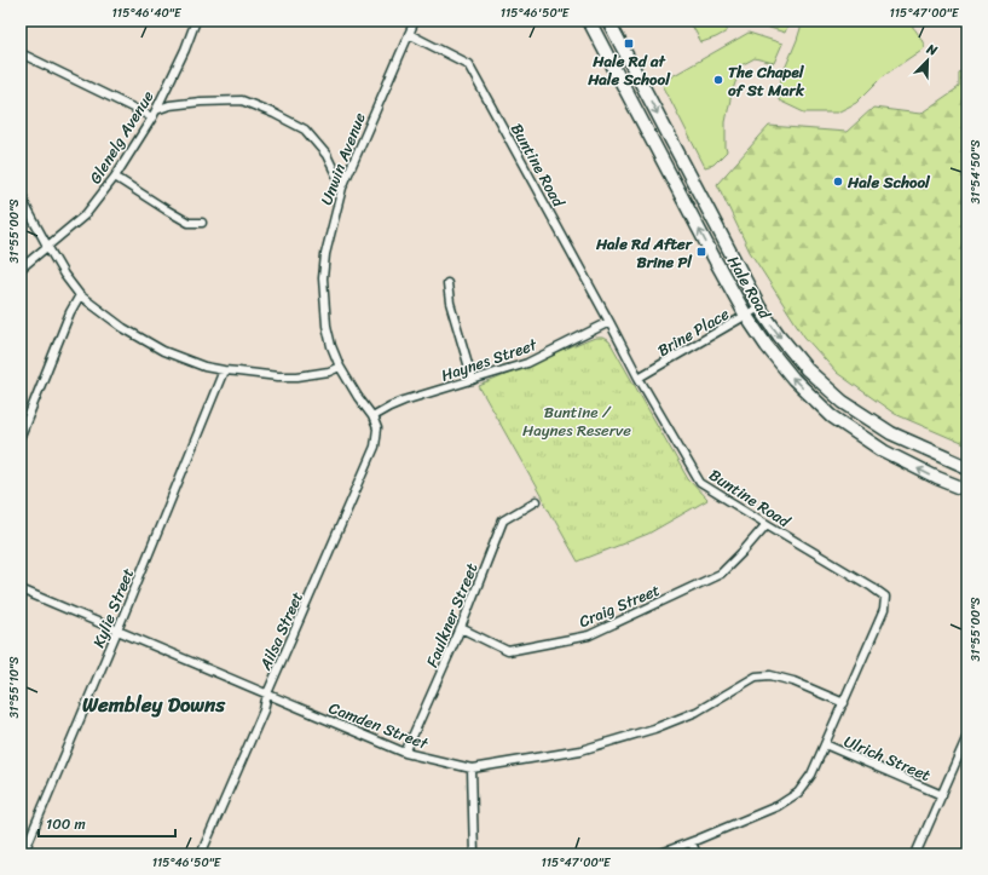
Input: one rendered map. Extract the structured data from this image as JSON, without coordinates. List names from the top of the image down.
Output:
{
  "streets": {
    "main road": ["Hale Road"],
    "street": [
      "Glenelg Avenue",
      "Unwin Avenue",
      "Buntine Road",
      "Brine Place",
      "Haynes Street",
      "Craig Street",
      "Kylie Street",
      "Faulkner Street",
      "Ailsa Street",
      "Camden Street",
      "Ulrich Street"
    ]
  },
  "crossings": [
    ["Unwin Avenue", "Buntine Road"],
    ["Unwin Avenue", "Haynes Street"],
    ["Unwin Avenue", "Ailsa Street"],
    ["Buntine Road", "Brine Place"],
    ["Buntine Road", "Haynes Street"],
    ["Buntine Road", "Craig Street"],
    ["Buntine Road", "Camden Street"],
    ["Buntine Road", "Ulrich Street"],
    ["Hale Road", "Brine Place"],
    ["Haynes Street", "Ailsa Street"],
    ["Craig Street", "Faulkner Street"],
    ["Kylie Street", "Camden Street"],
    ["Faulkner Street", "Camden Street"],
    ["Ailsa Street", "Camden Street"]
  ],
  "districts": ["Wembley Downs"],
  "parks": ["Buntine / Haynes Reserve"],
  "places": {
    "transit": ["Hale Rd at Hale School", "Hale Rd After Brine Pl"],
    "other": ["The Chapel of St Mark", "Hale School"]
  },
  "scale_bar": "100 m",
  "north": "top right",
  "coordinates": [
    "115°46'40\"E",
    "115°46'50\"E",
    "115°47'00\"E",
    "31°54'50\"S",
    "31°55'00\"S",
    "31°55'10\"S"
  ]
}
